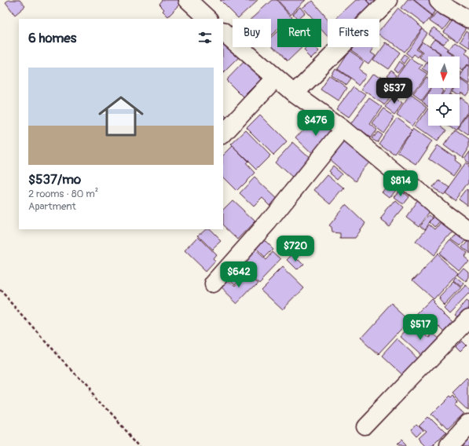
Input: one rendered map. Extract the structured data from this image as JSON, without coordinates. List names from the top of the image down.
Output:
{
  "north": "bottom",
  "page": {
    "chip": ["Buy", "Rent", "Filters"],
    "heading": "6 homes",
    "list": [
      {
        "name": "$537/mo",
        "note": "2 rooms · 80 m² · Apartment"
      }
    ],
    "price": [
      "$537",
      "$476",
      "$814",
      "$720",
      "$642",
      "$517"
    ]
  }
}
